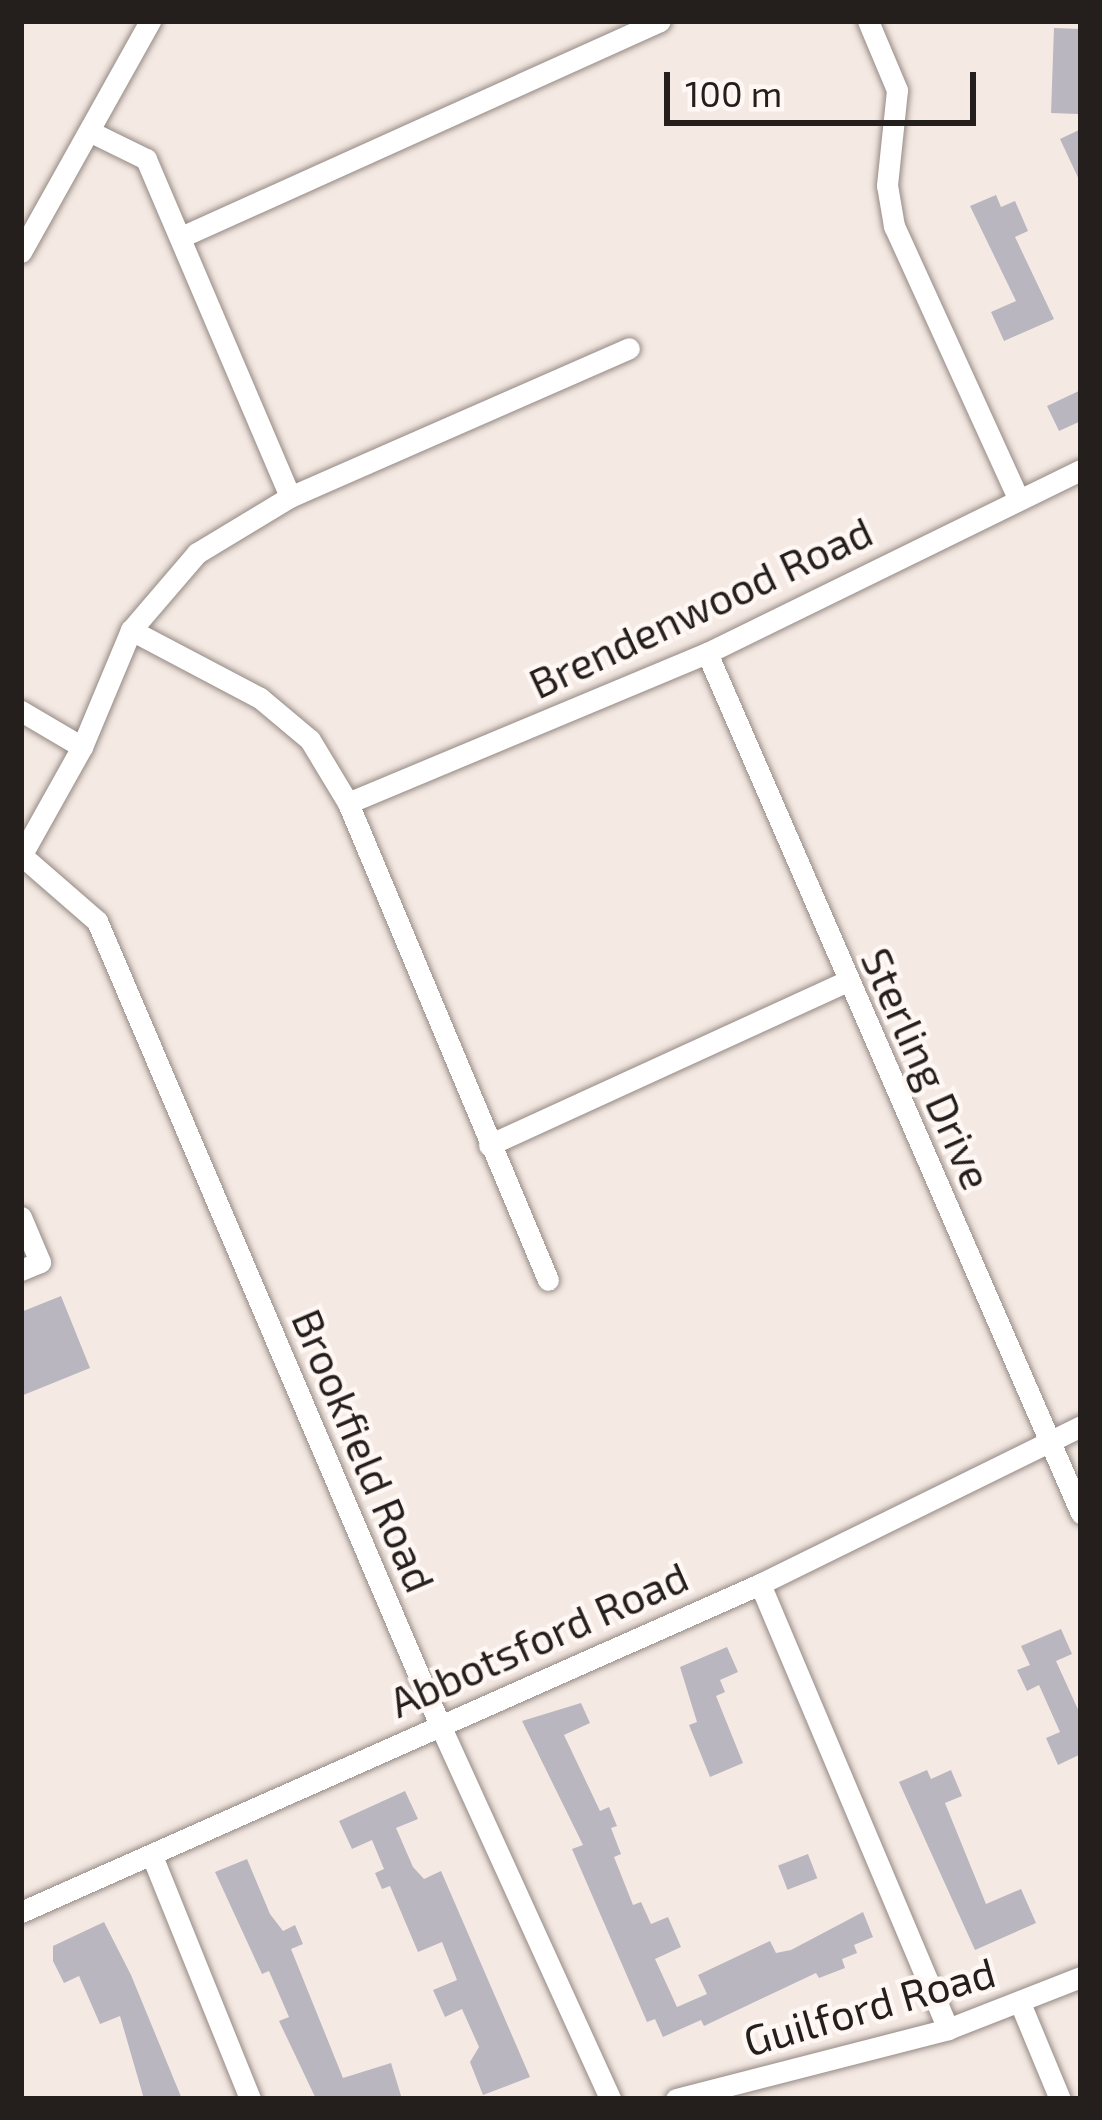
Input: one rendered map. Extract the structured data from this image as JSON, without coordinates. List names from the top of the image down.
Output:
{
  "streets": {
    "street": [
      "Brendenwood Road",
      "Sterling Drive",
      "Brookfield Road",
      "Abbotsford Road",
      "Guilford Road"
    ]
  },
  "crossings": [
    ["Brendenwood Road", "Sterling Drive"],
    ["Sterling Drive", "Abbotsford Road"],
    ["Brookfield Road", "Abbotsford Road"]
  ],
  "scale_bar": "100 m"
}
